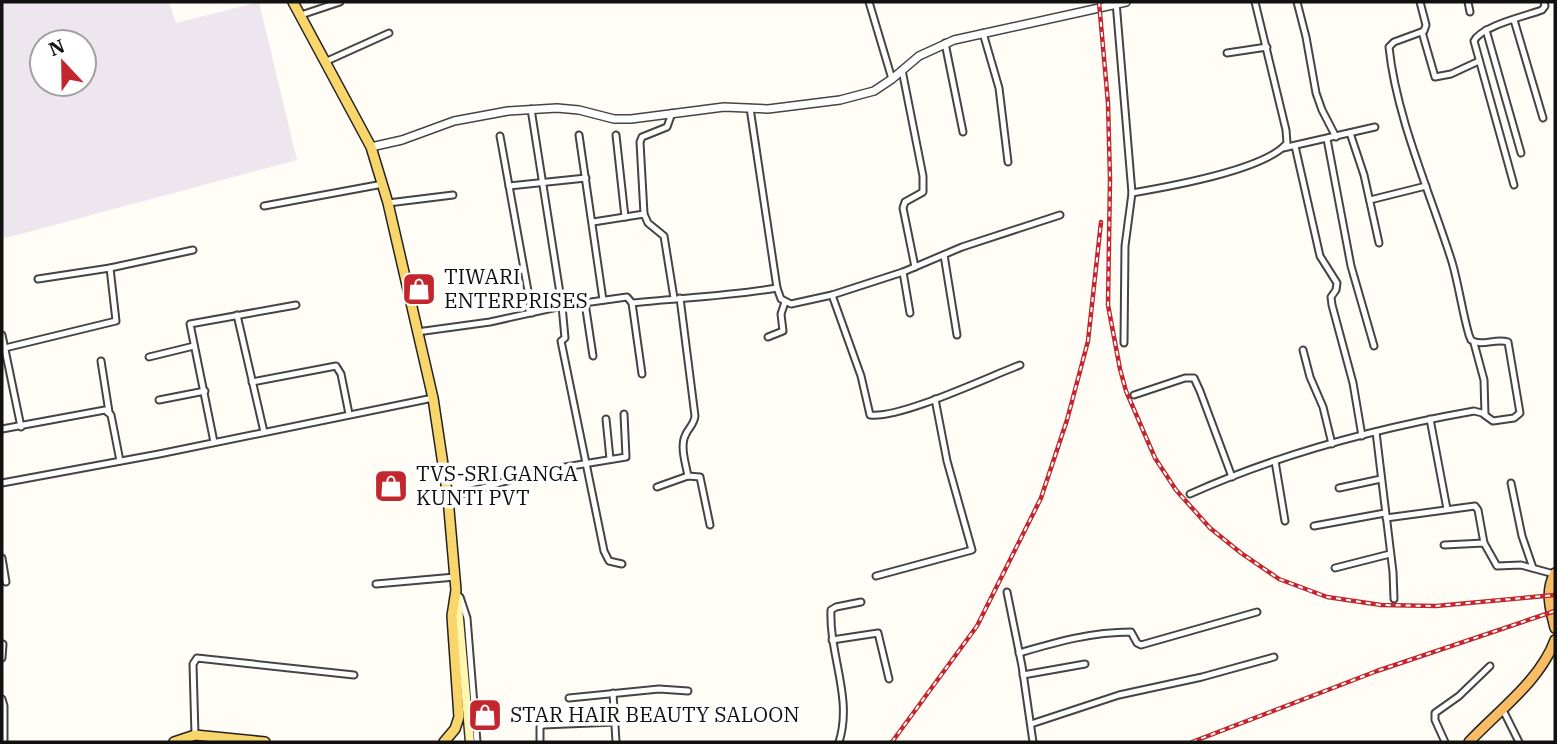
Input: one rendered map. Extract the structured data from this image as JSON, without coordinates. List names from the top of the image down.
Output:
{
  "places": {
    "shop": ["TIWARI ENTERPRISES", "TVS-SRI GANGA KUNTI PVT", "STAR HAIR BEAUTY SALOON"]
  },
  "north": "top"
}
